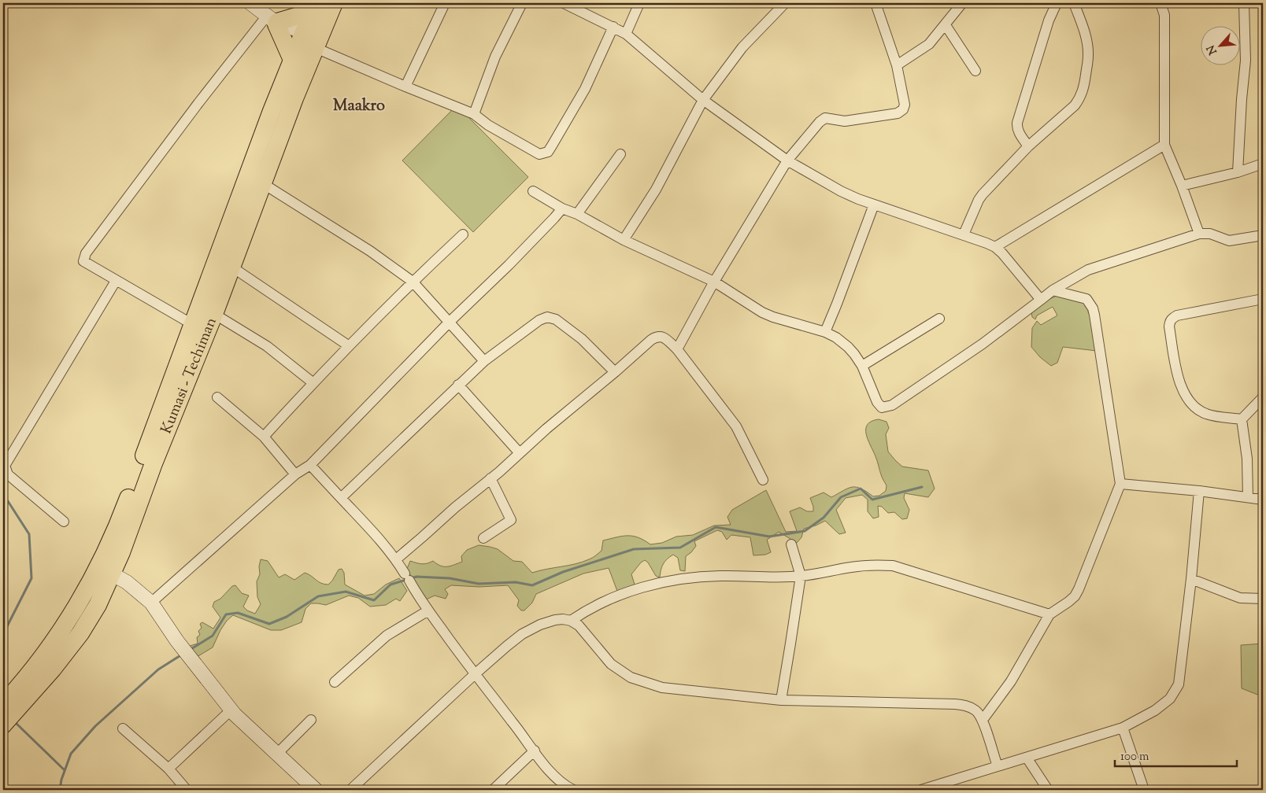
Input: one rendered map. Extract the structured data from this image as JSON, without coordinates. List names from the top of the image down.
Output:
{
  "streets": {
    "highway": ["Kumasi - Techiman"]
  },
  "districts": ["Maakro"],
  "scale_bar": "100 m",
  "north": "bottom left"
}
